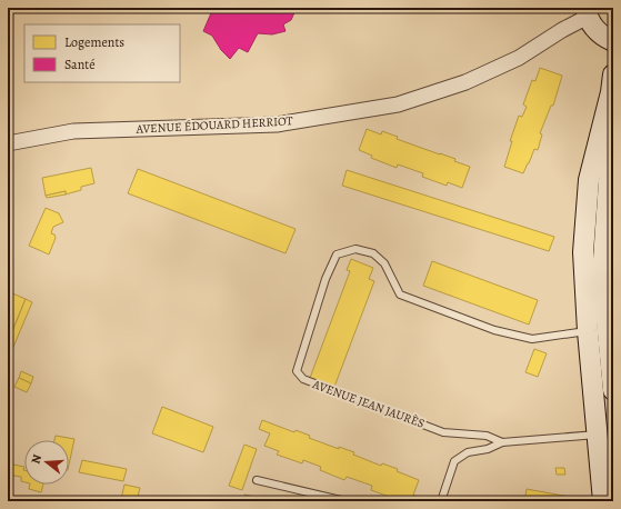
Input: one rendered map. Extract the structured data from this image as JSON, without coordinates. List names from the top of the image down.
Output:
{
  "streets": {
    "street": ["AVENUE ÉDOUARD HERRIOT"],
    "lane": ["AVENUE JEAN JAURÈS"]
  },
  "legend": ["Logements", "Santé"],
  "north": "left"
}
